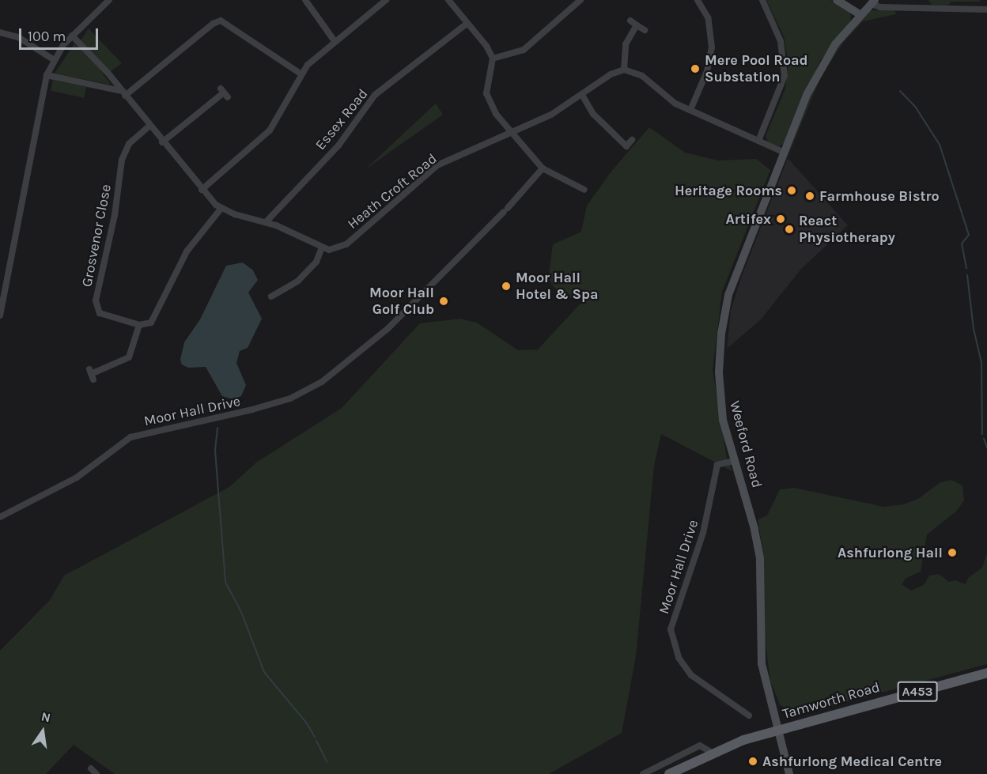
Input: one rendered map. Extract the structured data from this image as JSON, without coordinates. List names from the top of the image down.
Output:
{
  "streets": {
    "main road": ["A453", "Tamworth Road"],
    "street": [
      "Essex Road",
      "Heath Croft Road",
      "Grosvenor Close",
      "Moor Hall Drive",
      "Weeford Road"
    ]
  },
  "crossings": [
    ["Moor Hall Drive", "Weeford Road"],
    ["Weeford Road", "Tamworth Road"]
  ],
  "places": [
    "Mere Pool Road Substation",
    "Heritage Rooms",
    "Farmhouse Bistro",
    "Artifex",
    "React Physiotherapy",
    "Moor Hall Hotel & Spa",
    "Moor Hall Golf Club",
    "Ashfurlong Hall",
    "Ashfurlong Medical Centre"
  ],
  "scale_bar": "100 m",
  "north": "top"
}
